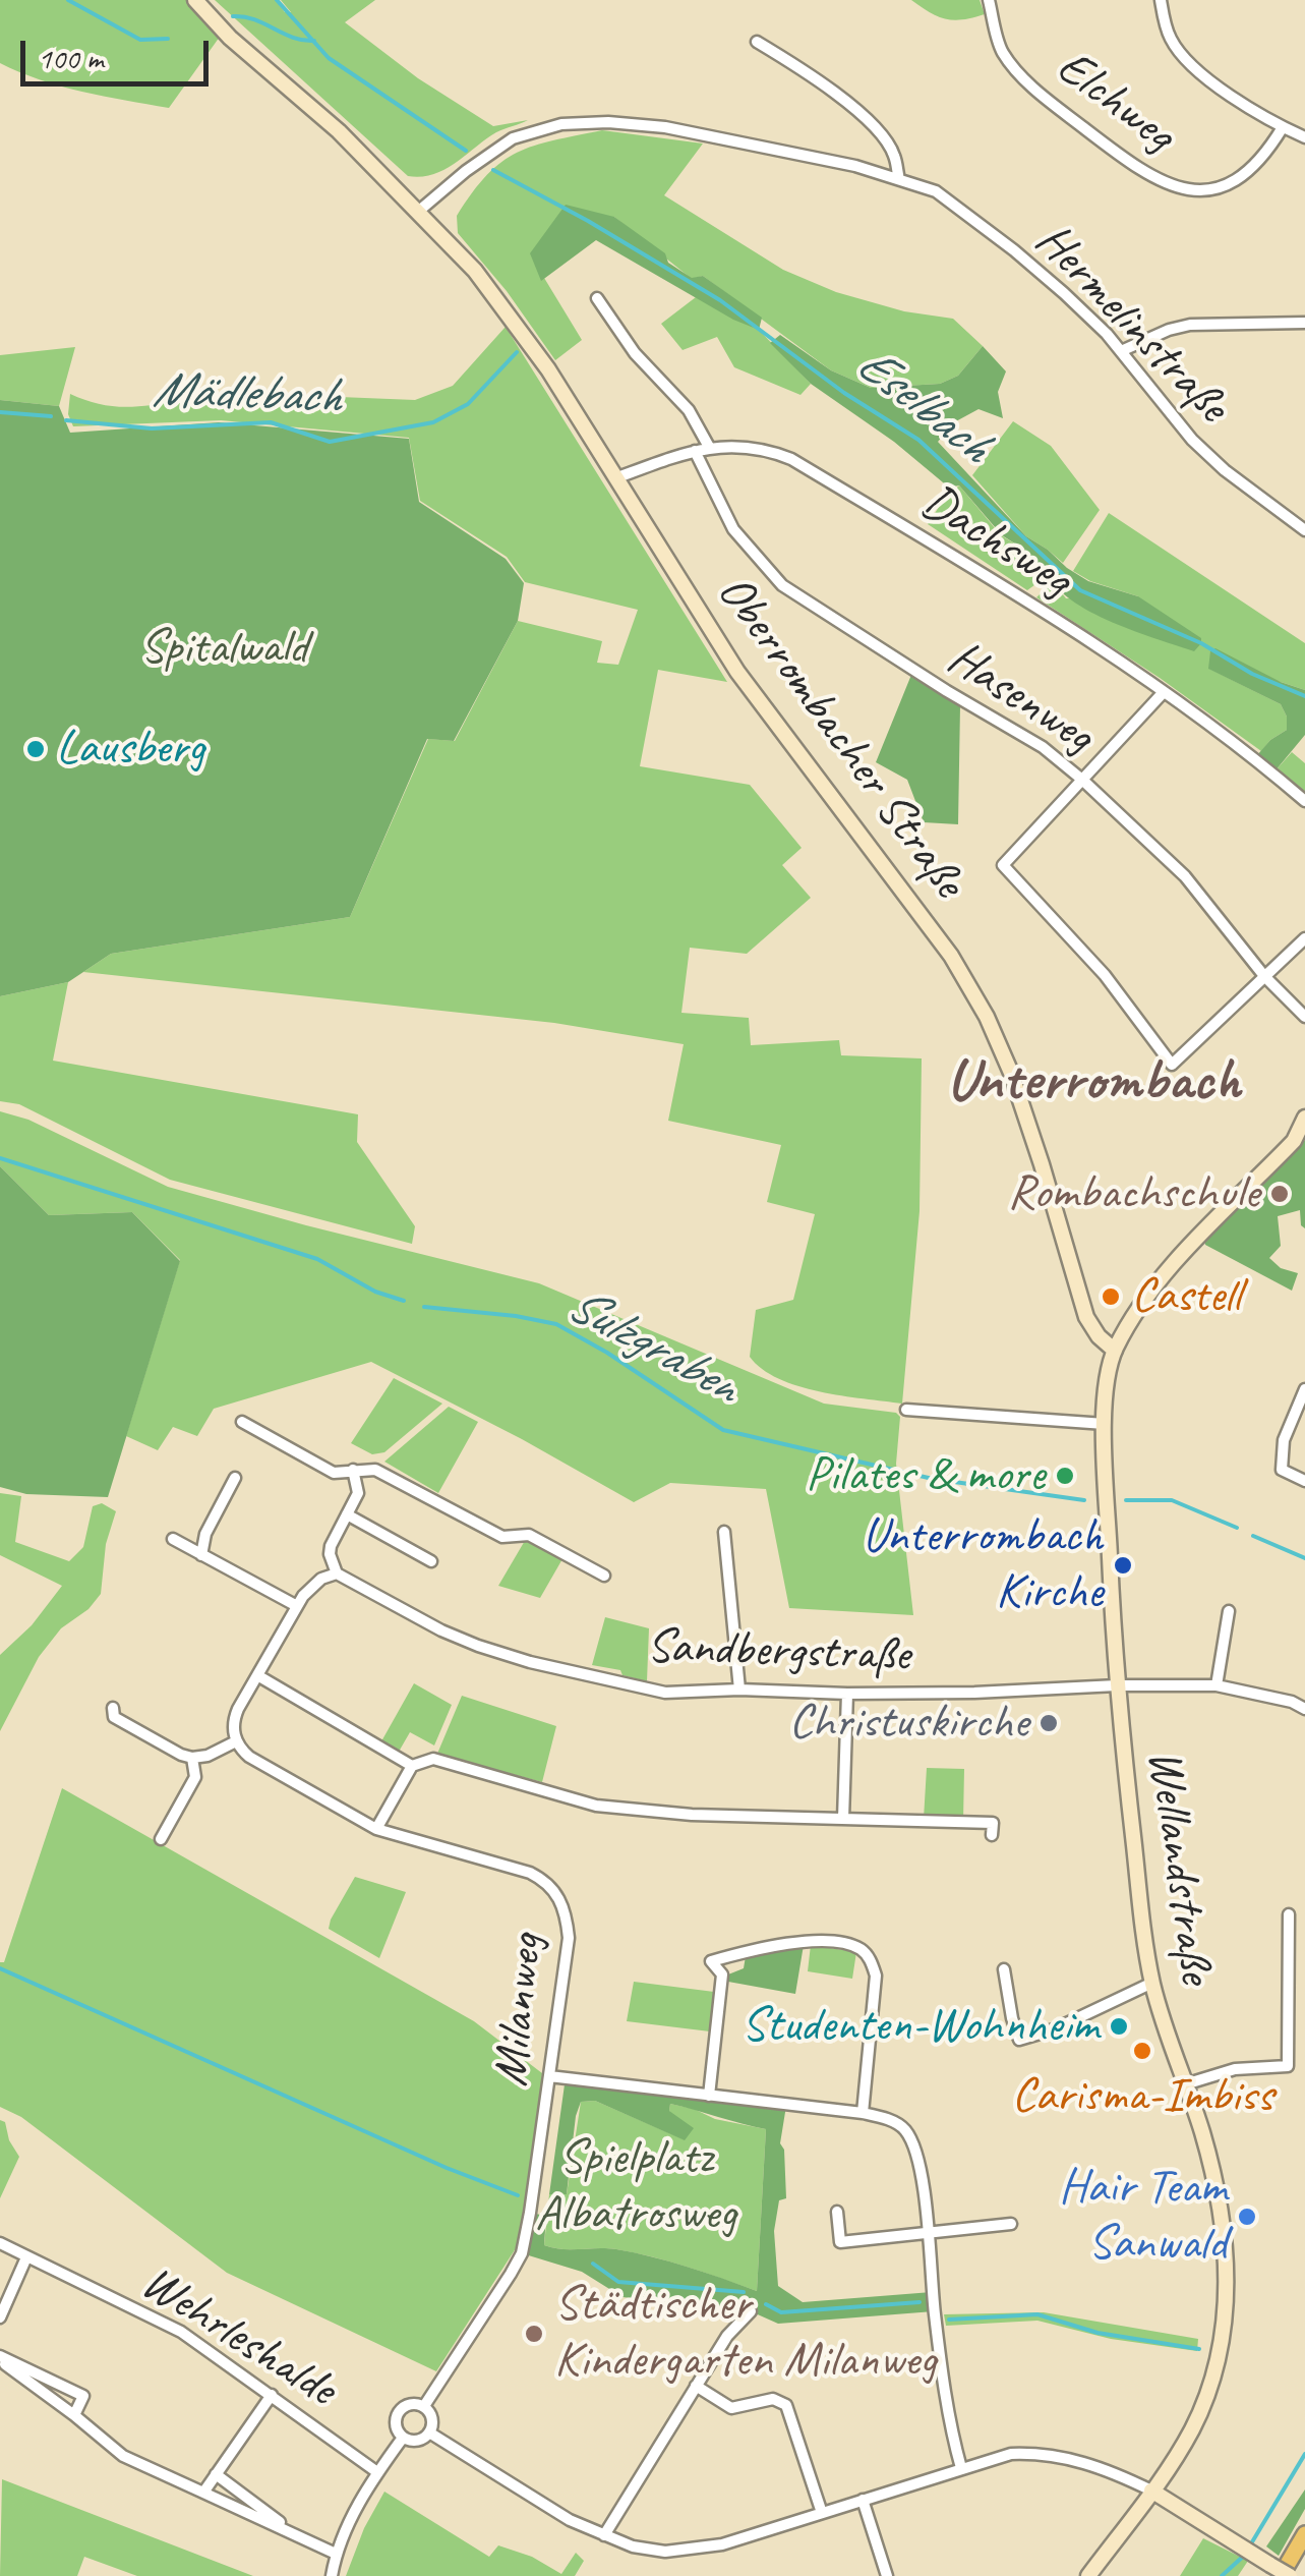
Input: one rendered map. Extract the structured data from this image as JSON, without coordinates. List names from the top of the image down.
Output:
{
  "streets": {
    "street": [
      "Elchweg",
      "Hermelinstraße",
      "Dachsweg",
      "Hasenweg",
      "Oberrombacher Straße",
      "Sandbergstraße",
      "Wellandstraße",
      "Milanweg",
      "Wehrleshalde"
    ]
  },
  "crossings": [
    ["Hermelinstraße", "Oberrombacher Straße"],
    ["Dachsweg", "Hasenweg"],
    ["Dachsweg", "Oberrombacher Straße"],
    ["Oberrombacher Straße", "Wellandstraße"],
    ["Sandbergstraße", "Wellandstraße"]
  ],
  "districts": ["Unterrombach"],
  "water": ["Mädlebach", "Eselbach", "Sulzgraben"],
  "parks": ["Spitalwald", "Spielplatz Albatrosweg"],
  "places": [
    "Lausberg",
    "Rombachschule",
    "Castell",
    "Pilates & more",
    "Unterrombach Kirche",
    "Christuskirche",
    "Studenten-Wohnheim",
    "Carisma-Imbiss",
    "Hair Team Sanwald",
    "Städtischer Kindergarten Milanweg"
  ],
  "scale_bar": "100 m"
}
